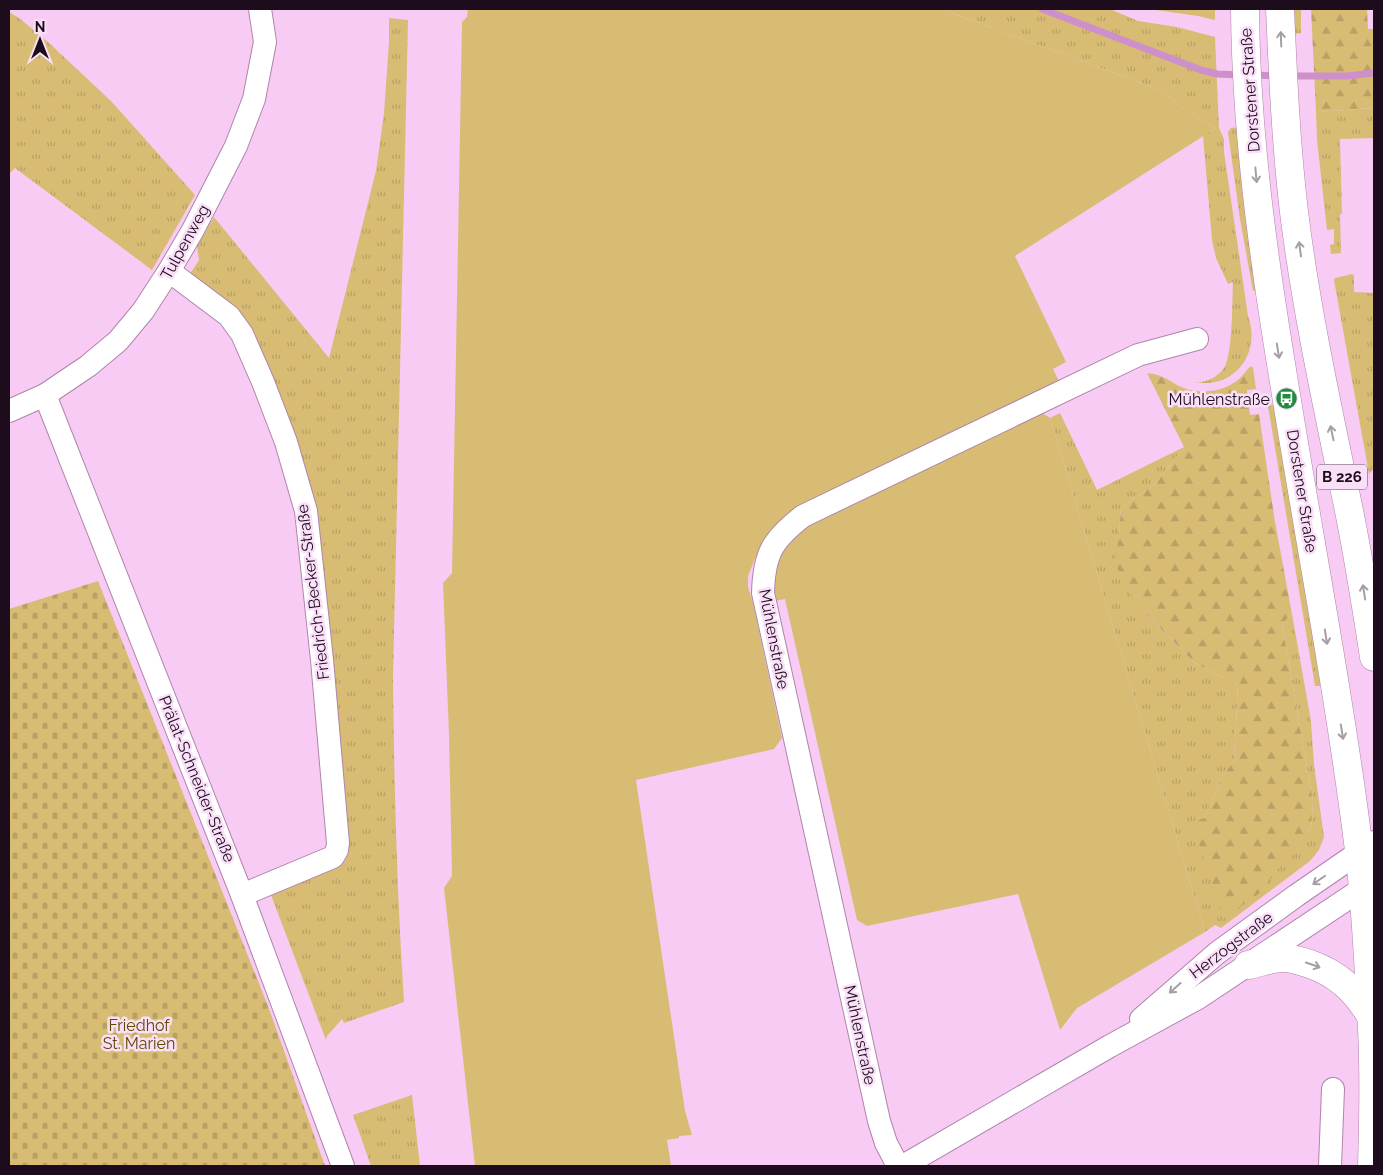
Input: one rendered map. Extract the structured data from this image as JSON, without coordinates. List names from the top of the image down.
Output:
{
  "streets": {
    "main road": ["Dorstener Straße", "B 226"],
    "street": [
      "Tulpenweg",
      "Friedrich-Becker-Straße",
      "Mühlenstraße",
      "Prälat-Schneider-Straße",
      "Herzogstraße"
    ]
  },
  "crossings": [
    ["Dorstener Straße", "Herzogstraße"],
    ["Tulpenweg", "Friedrich-Becker-Straße"],
    ["Tulpenweg", "Prälat-Schneider-Straße"],
    ["Friedrich-Becker-Straße", "Prälat-Schneider-Straße"]
  ],
  "parks": ["Friedhof St. Marien"],
  "places": {
    "bus stop": ["Mühlenstraße"]
  },
  "north": "top"
}
